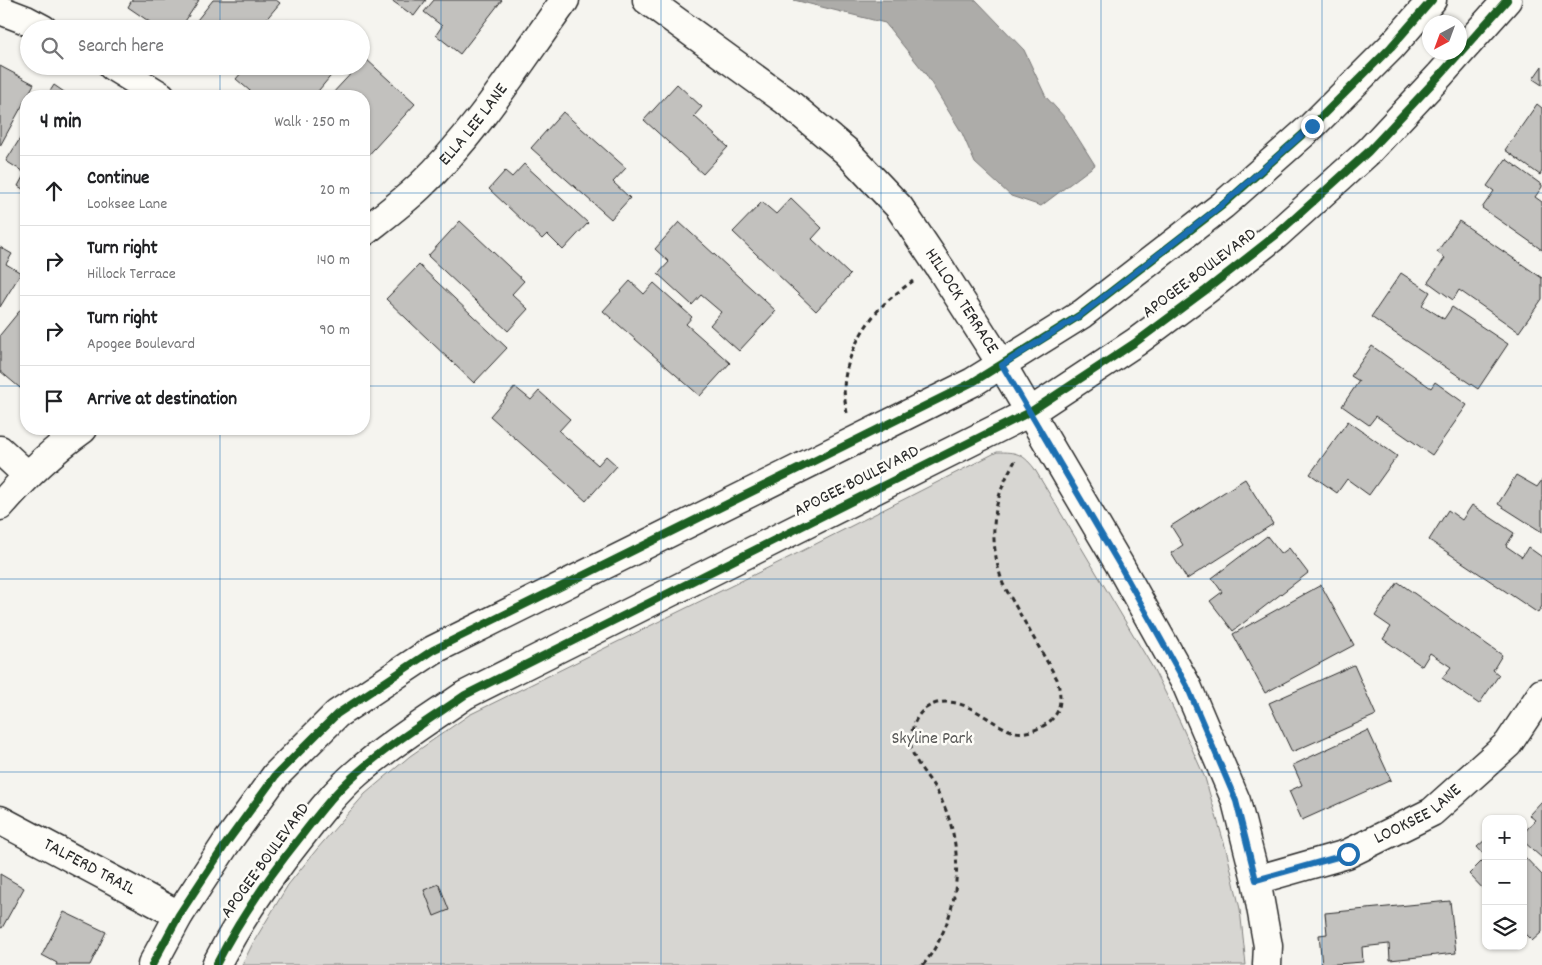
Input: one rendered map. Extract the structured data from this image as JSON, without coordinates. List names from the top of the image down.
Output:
{
  "streets": {
    "street": [
      "ELLA LEE LANE",
      "APOGEE BOULEVARD",
      "HILLOCK TERRACE",
      "LOOKSEE LANE",
      "TALFERD TRAIL"
    ]
  },
  "crossings": [
    ["APOGEE BOULEVARD", "HILLOCK TERRACE"],
    ["APOGEE BOULEVARD", "TALFERD TRAIL"],
    ["HILLOCK TERRACE", "LOOKSEE LANE"]
  ],
  "parks": ["Skyline Park"],
  "north": "bottom left",
  "page": {
    "search": "Search here",
    "heading": ["4 min", "Walk · 250 m"],
    "list": [
      ["Continue", "Looksee Lane", "20 m"],
      ["Turn right", "Hillock Terrace", "140 m"],
      ["Turn right", "Apogee Boulevard", "90 m"],
      "Arrive at destination"
    ],
    "map_buttons": ["+", "−"]
  }
}
